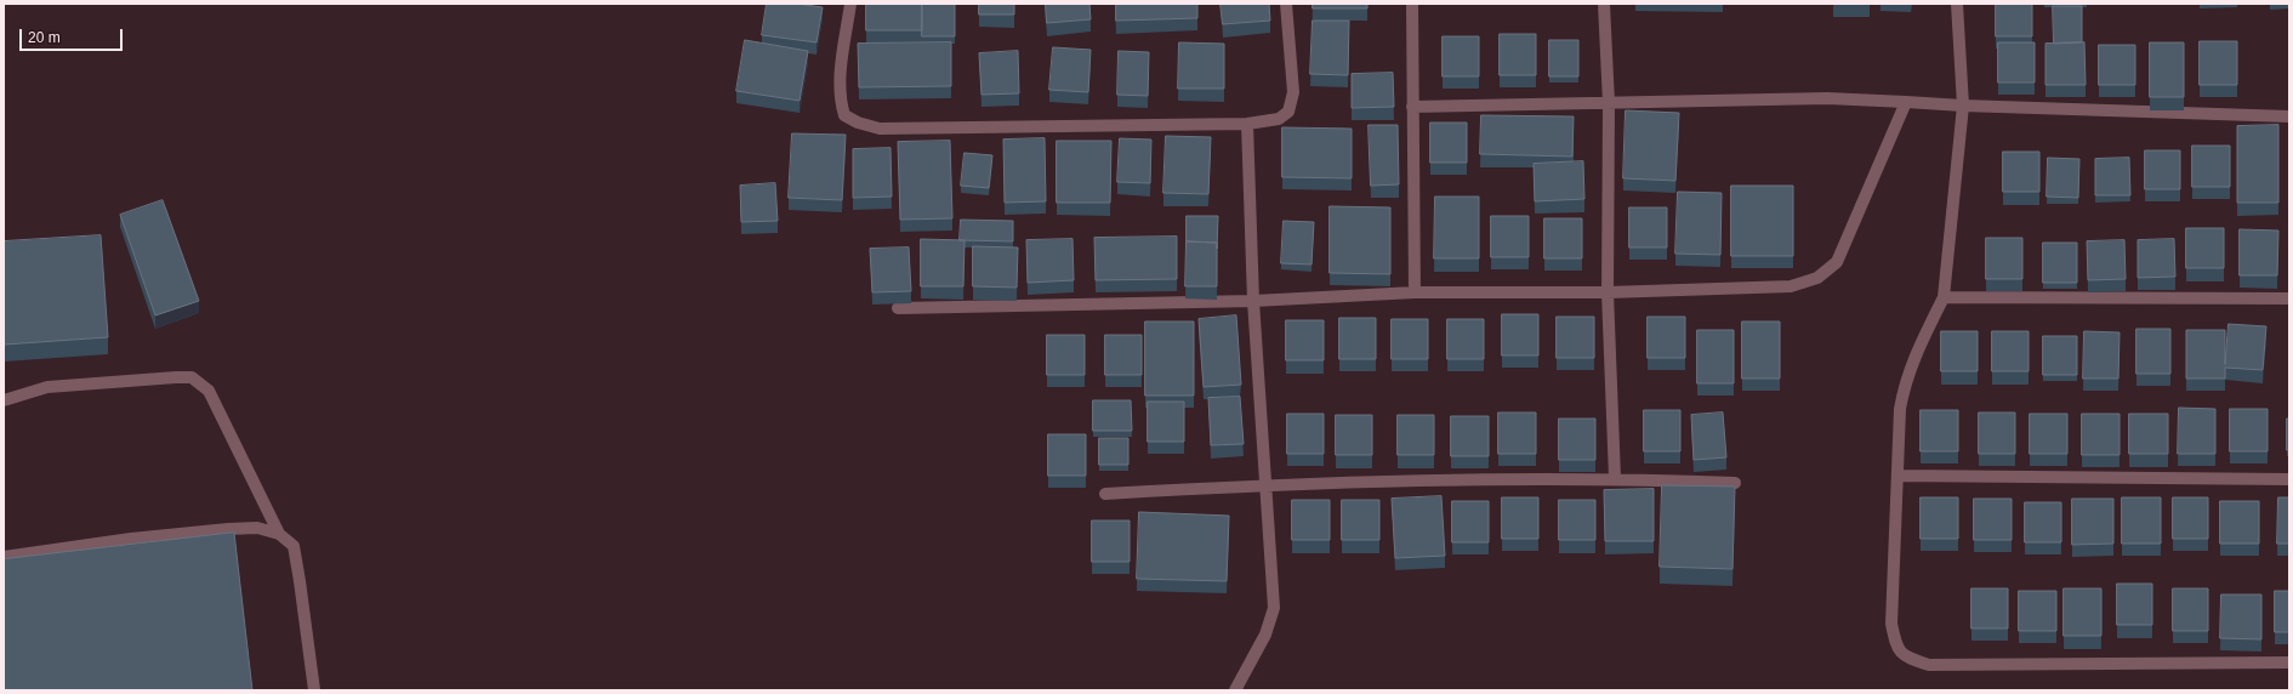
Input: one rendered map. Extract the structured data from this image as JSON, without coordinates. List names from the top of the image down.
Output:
{
  "scale_bar": "20 m"
}
